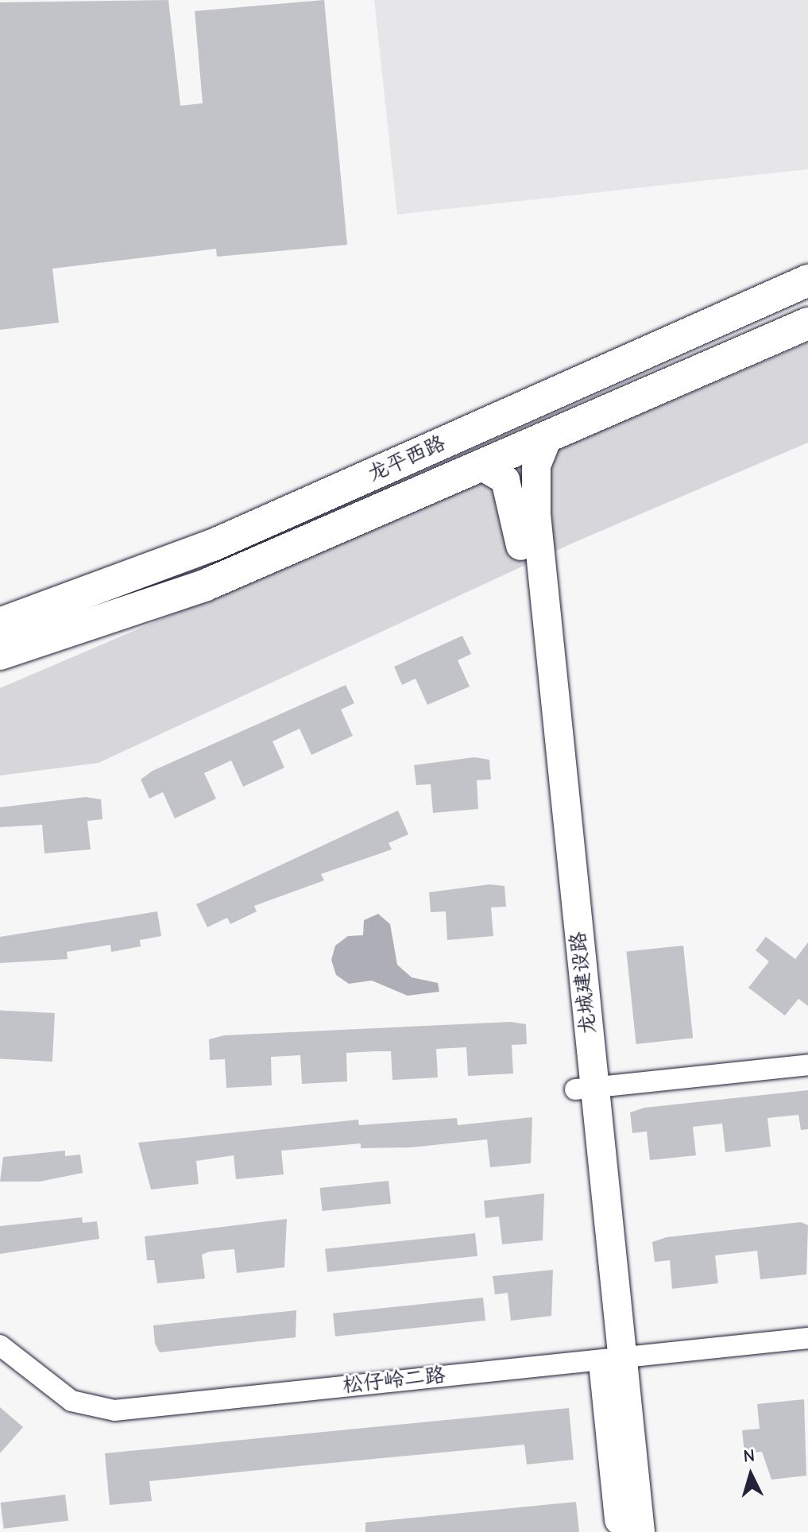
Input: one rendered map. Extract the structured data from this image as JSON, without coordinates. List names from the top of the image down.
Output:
{
  "streets": {
    "main road": ["龙平西路"],
    "street": ["龙城建设路", "松仔岭二路"]
  },
  "crossings": [
    ["龙平西路", "龙城建设路"],
    ["龙城建设路", "松仔岭二路"]
  ],
  "north": "top"
}
